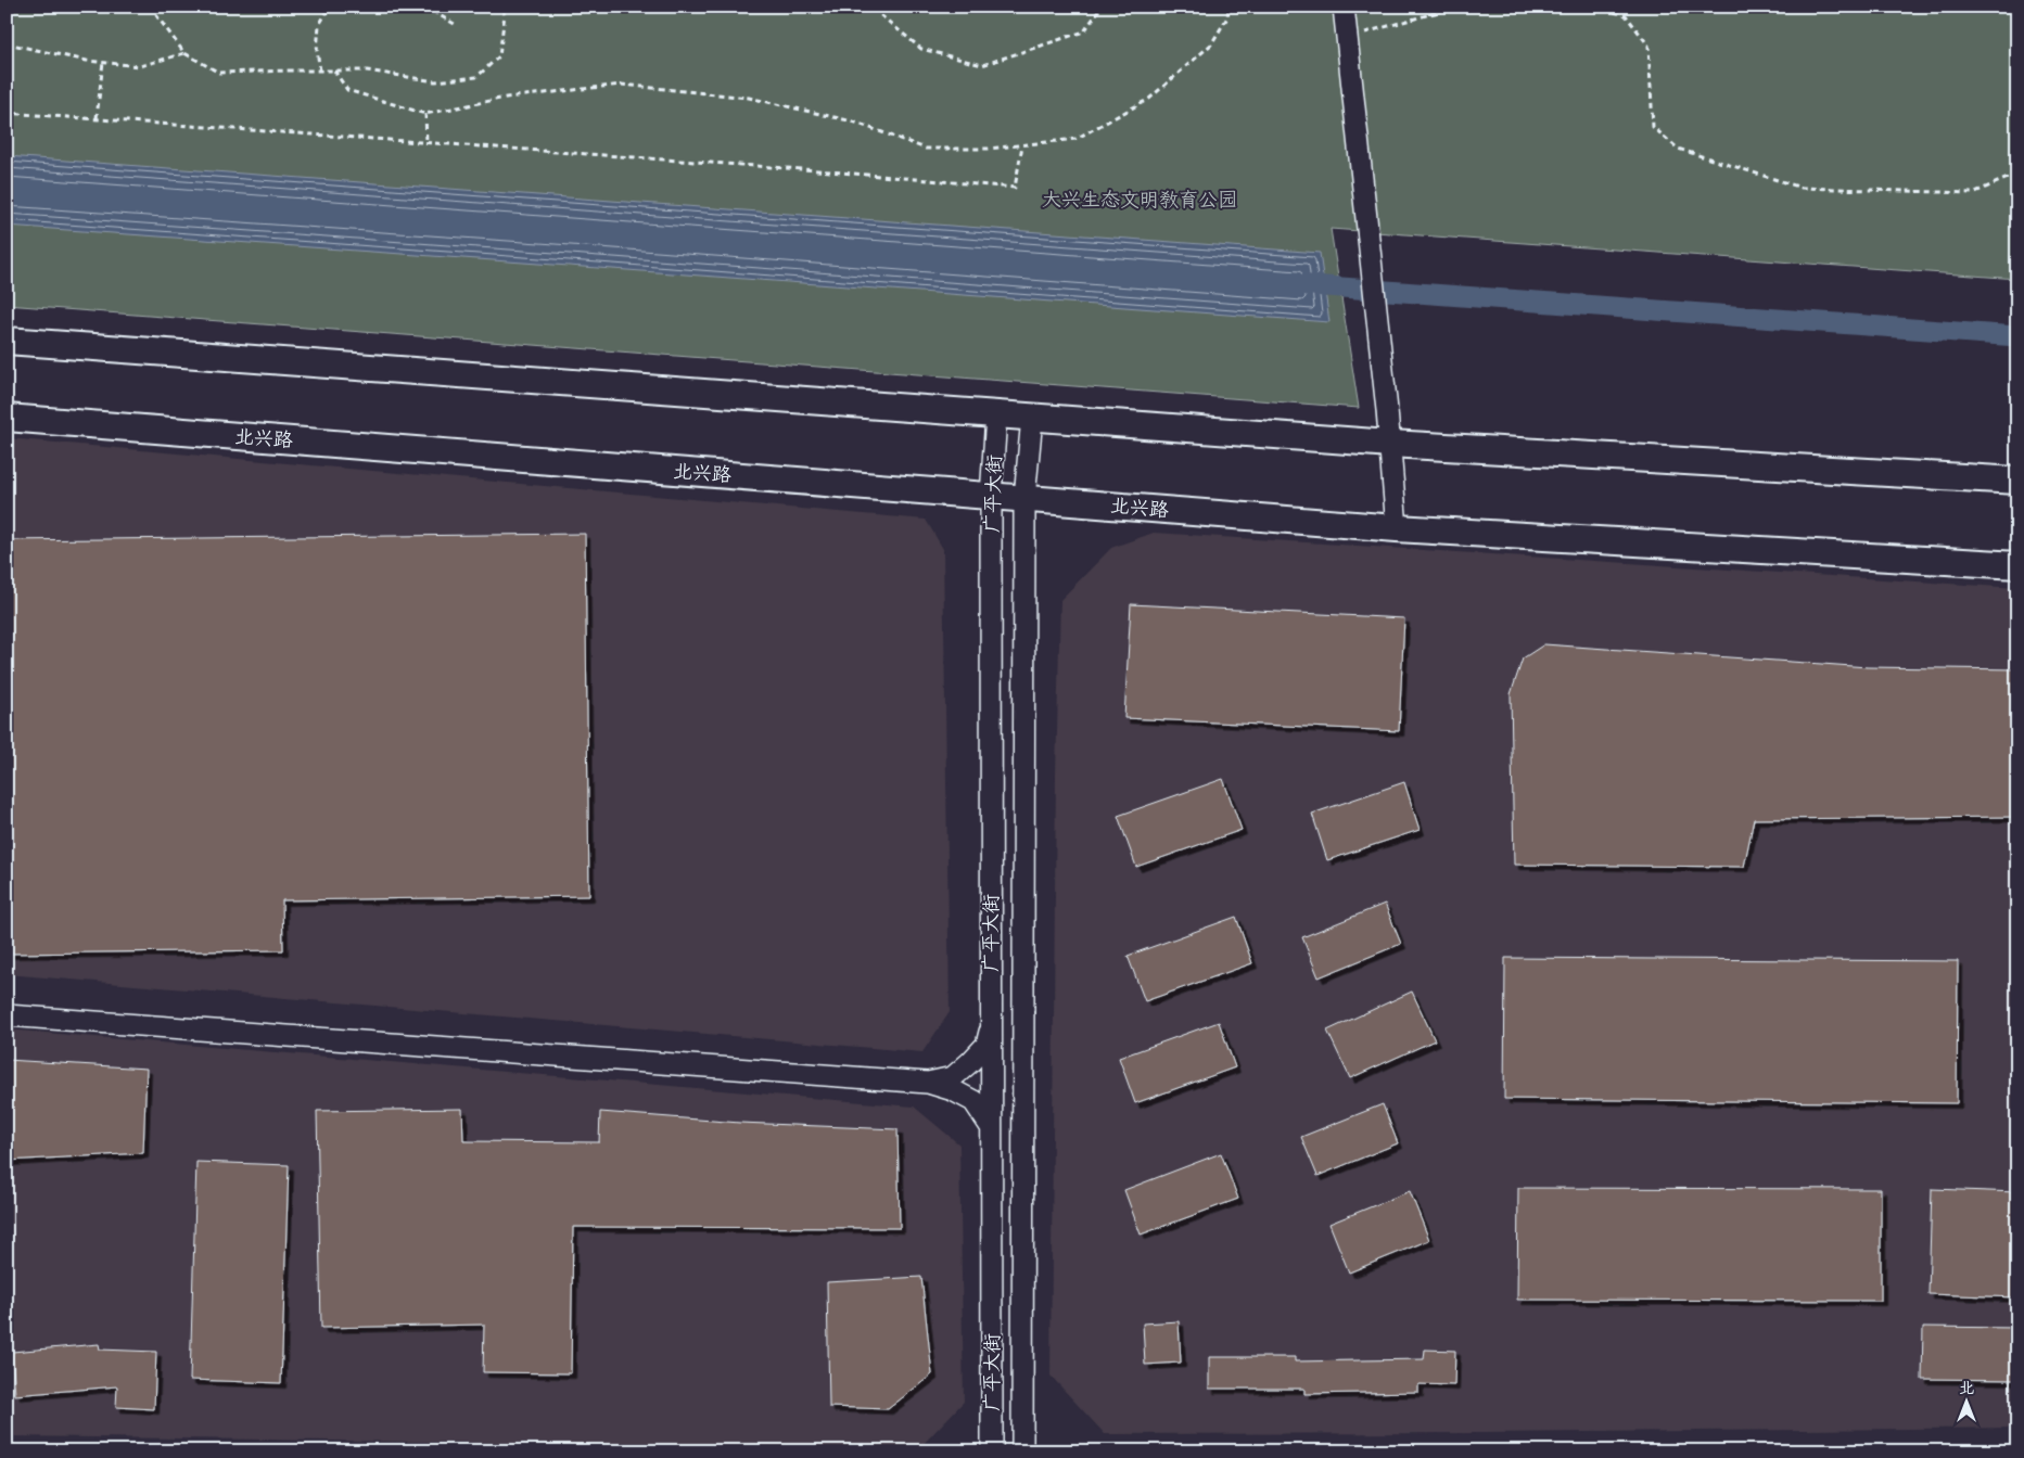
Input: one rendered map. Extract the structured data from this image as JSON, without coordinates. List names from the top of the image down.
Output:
{
  "streets": {
    "main road": ["北兴路"],
    "street": ["广平大街"]
  },
  "crossings": [
    ["北兴路", "广平大街"]
  ],
  "parks": ["大兴生态文明教育公园"],
  "north": "top"
}
